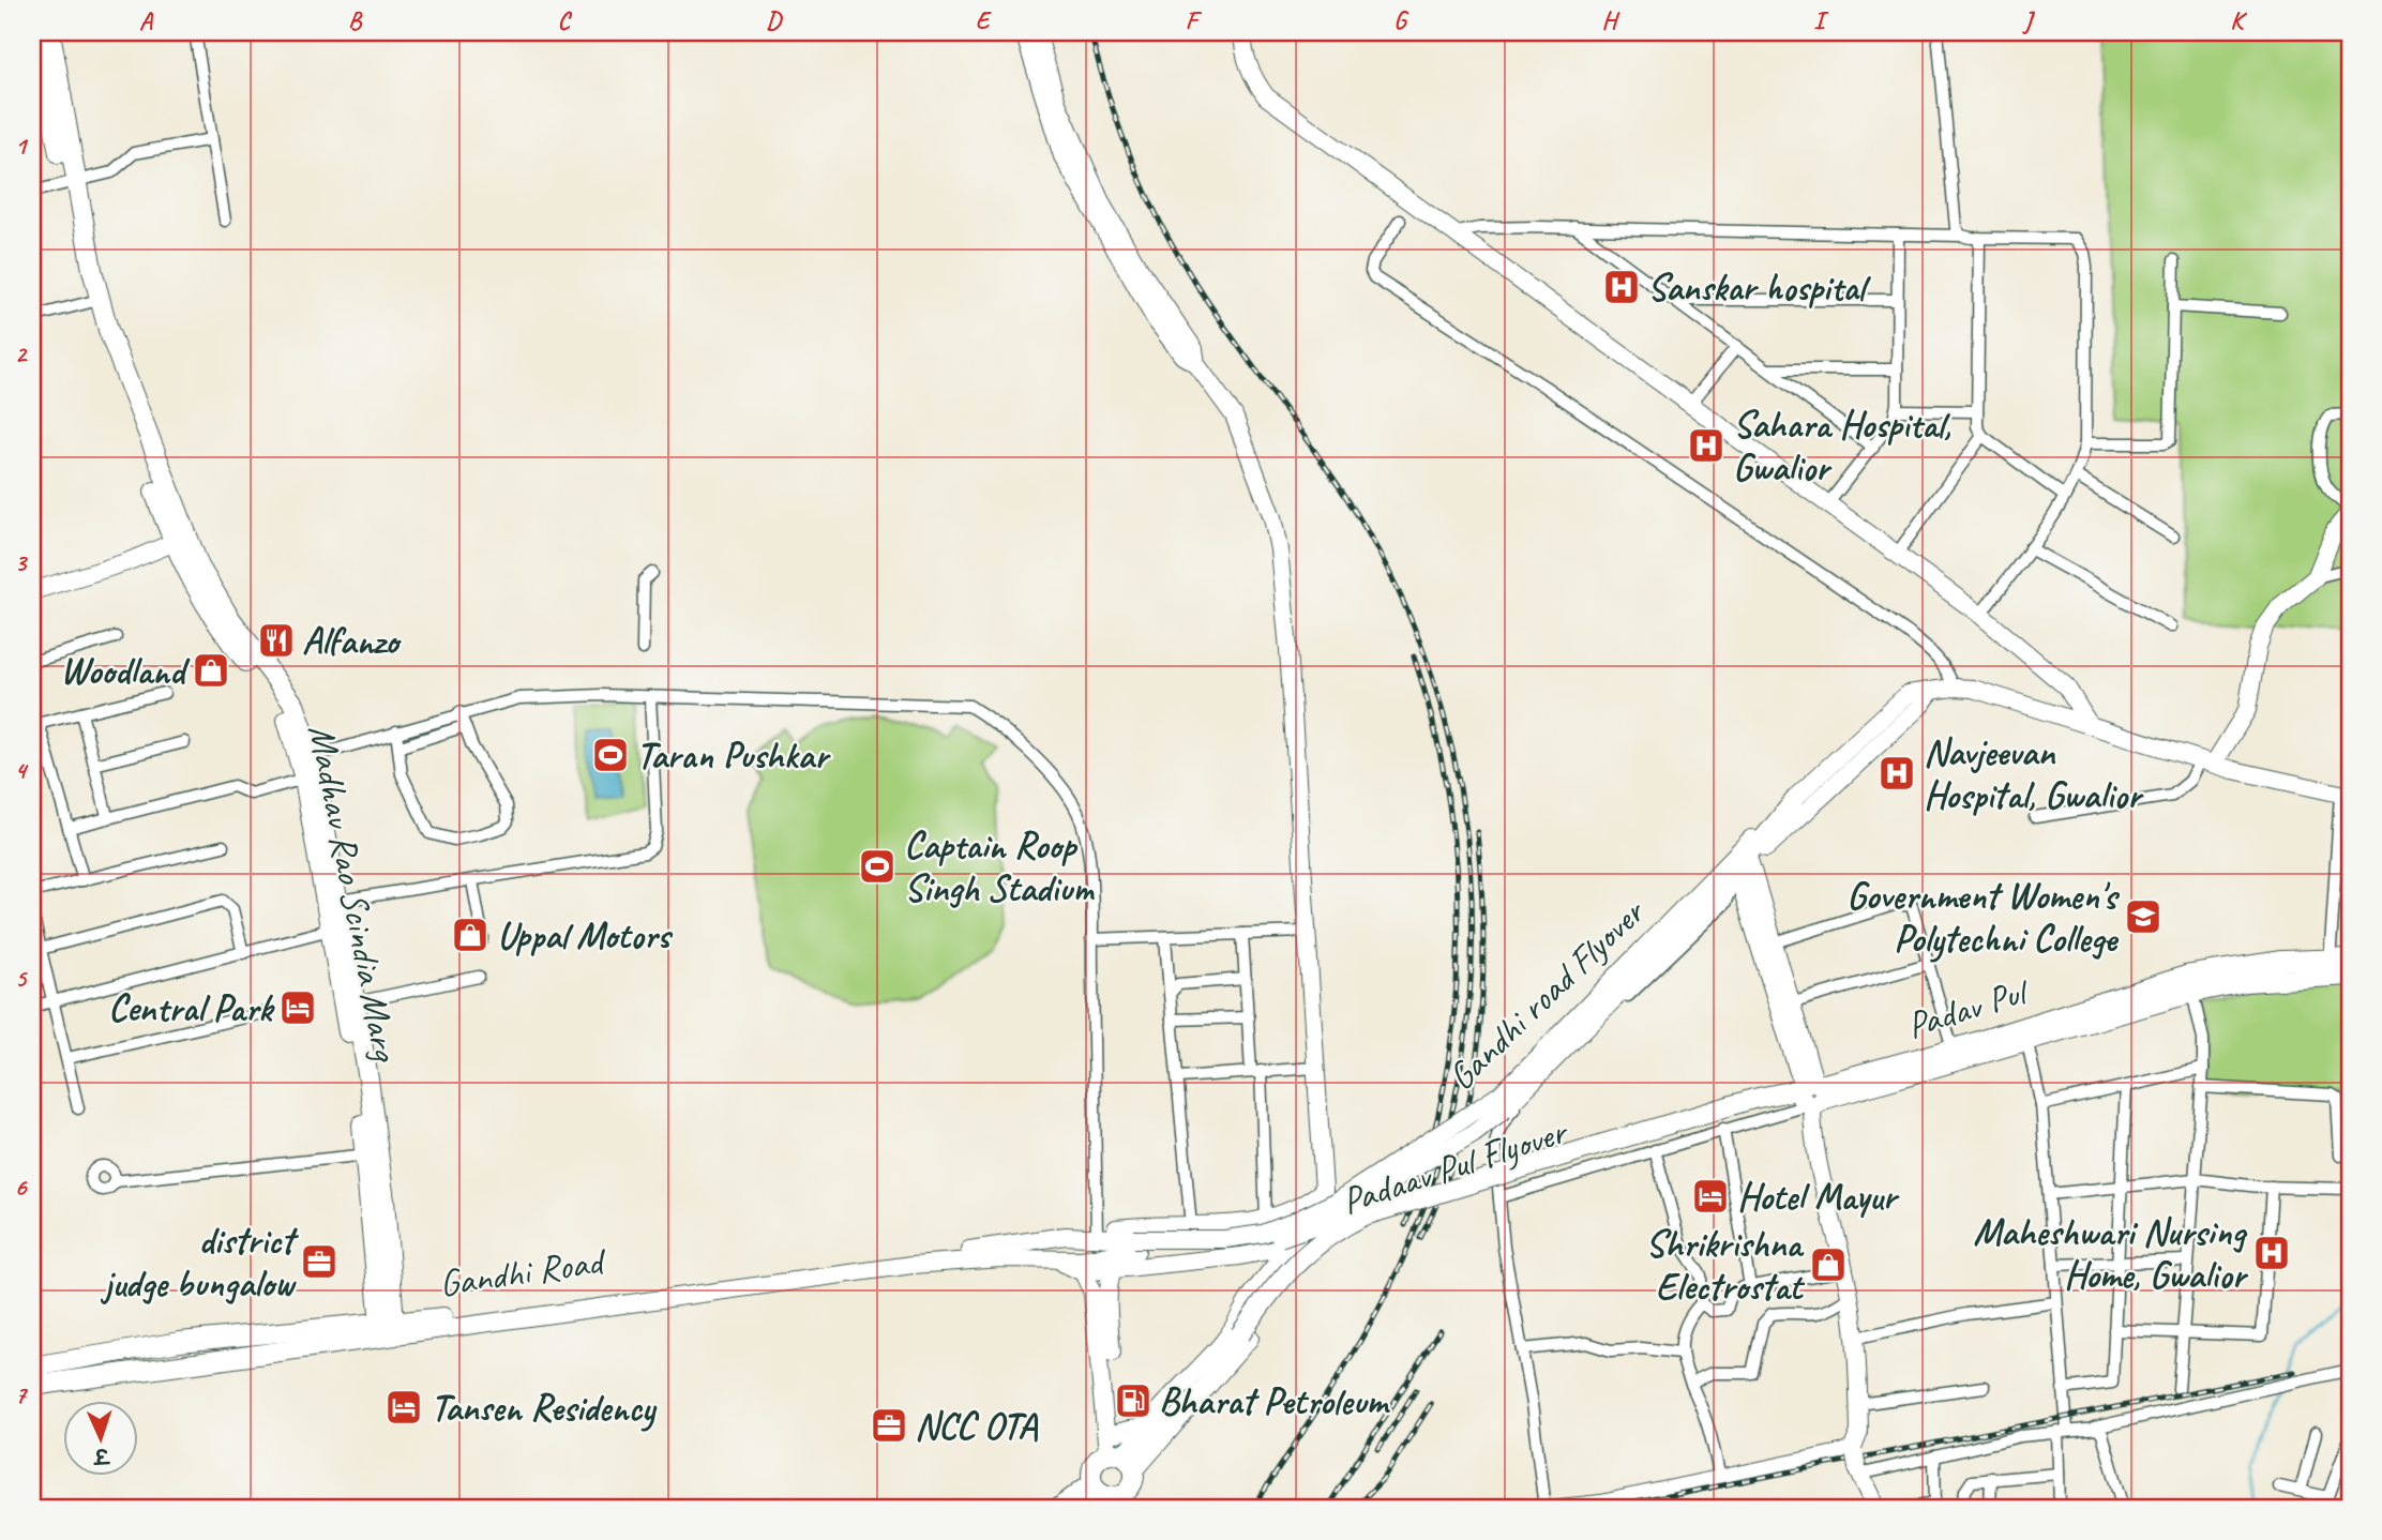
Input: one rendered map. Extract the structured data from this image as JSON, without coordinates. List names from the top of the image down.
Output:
{
  "streets": {
    "main road": [
      "Madhav Rao Scindia Marg",
      "Gandhi road Flyover",
      "Padav Pul",
      "Padaav Pul Flyover",
      "Gandhi Road"
    ]
  },
  "crossings": [
    ["Madhav Rao Scindia Marg", "Gandhi Road"],
    ["Gandhi road Flyover", "Gandhi Road"],
    ["Padav Pul", "Padaav Pul Flyover"]
  ],
  "places": {
    "hospital": [
      "Sanskar hospital",
      "Sahara Hospital, Gwalior",
      "Navjeevan Hospital, Gwalior",
      "Maheshwari Nursing Home, Gwalior"
    ],
    "restaurant": ["Alfanzo"],
    "shop": ["Woodland", "Uppal Motors", "Shrikrishna Electrostat"],
    "sports": ["Taran Pushkar", "Captain Roop Singh Stadium"],
    "school or university": ["Government Women's Polytechni College"],
    "hotel": ["Central Park", "Hotel Mayur", "Tansen Residency"],
    "office": ["district judge bungalow", "NCC OTA"],
    "fuel station": ["Bharat Petroleum"]
  },
  "north": "bottom",
  "grid": {
    "columns": [
      "A",
      "B",
      "C",
      "D",
      "E",
      "F",
      "G",
      "H",
      "I",
      "J",
      "K"
    ],
    "rows": [
      "1",
      "2",
      "3",
      "4",
      "5",
      "6",
      "7"
    ]
  }
}
